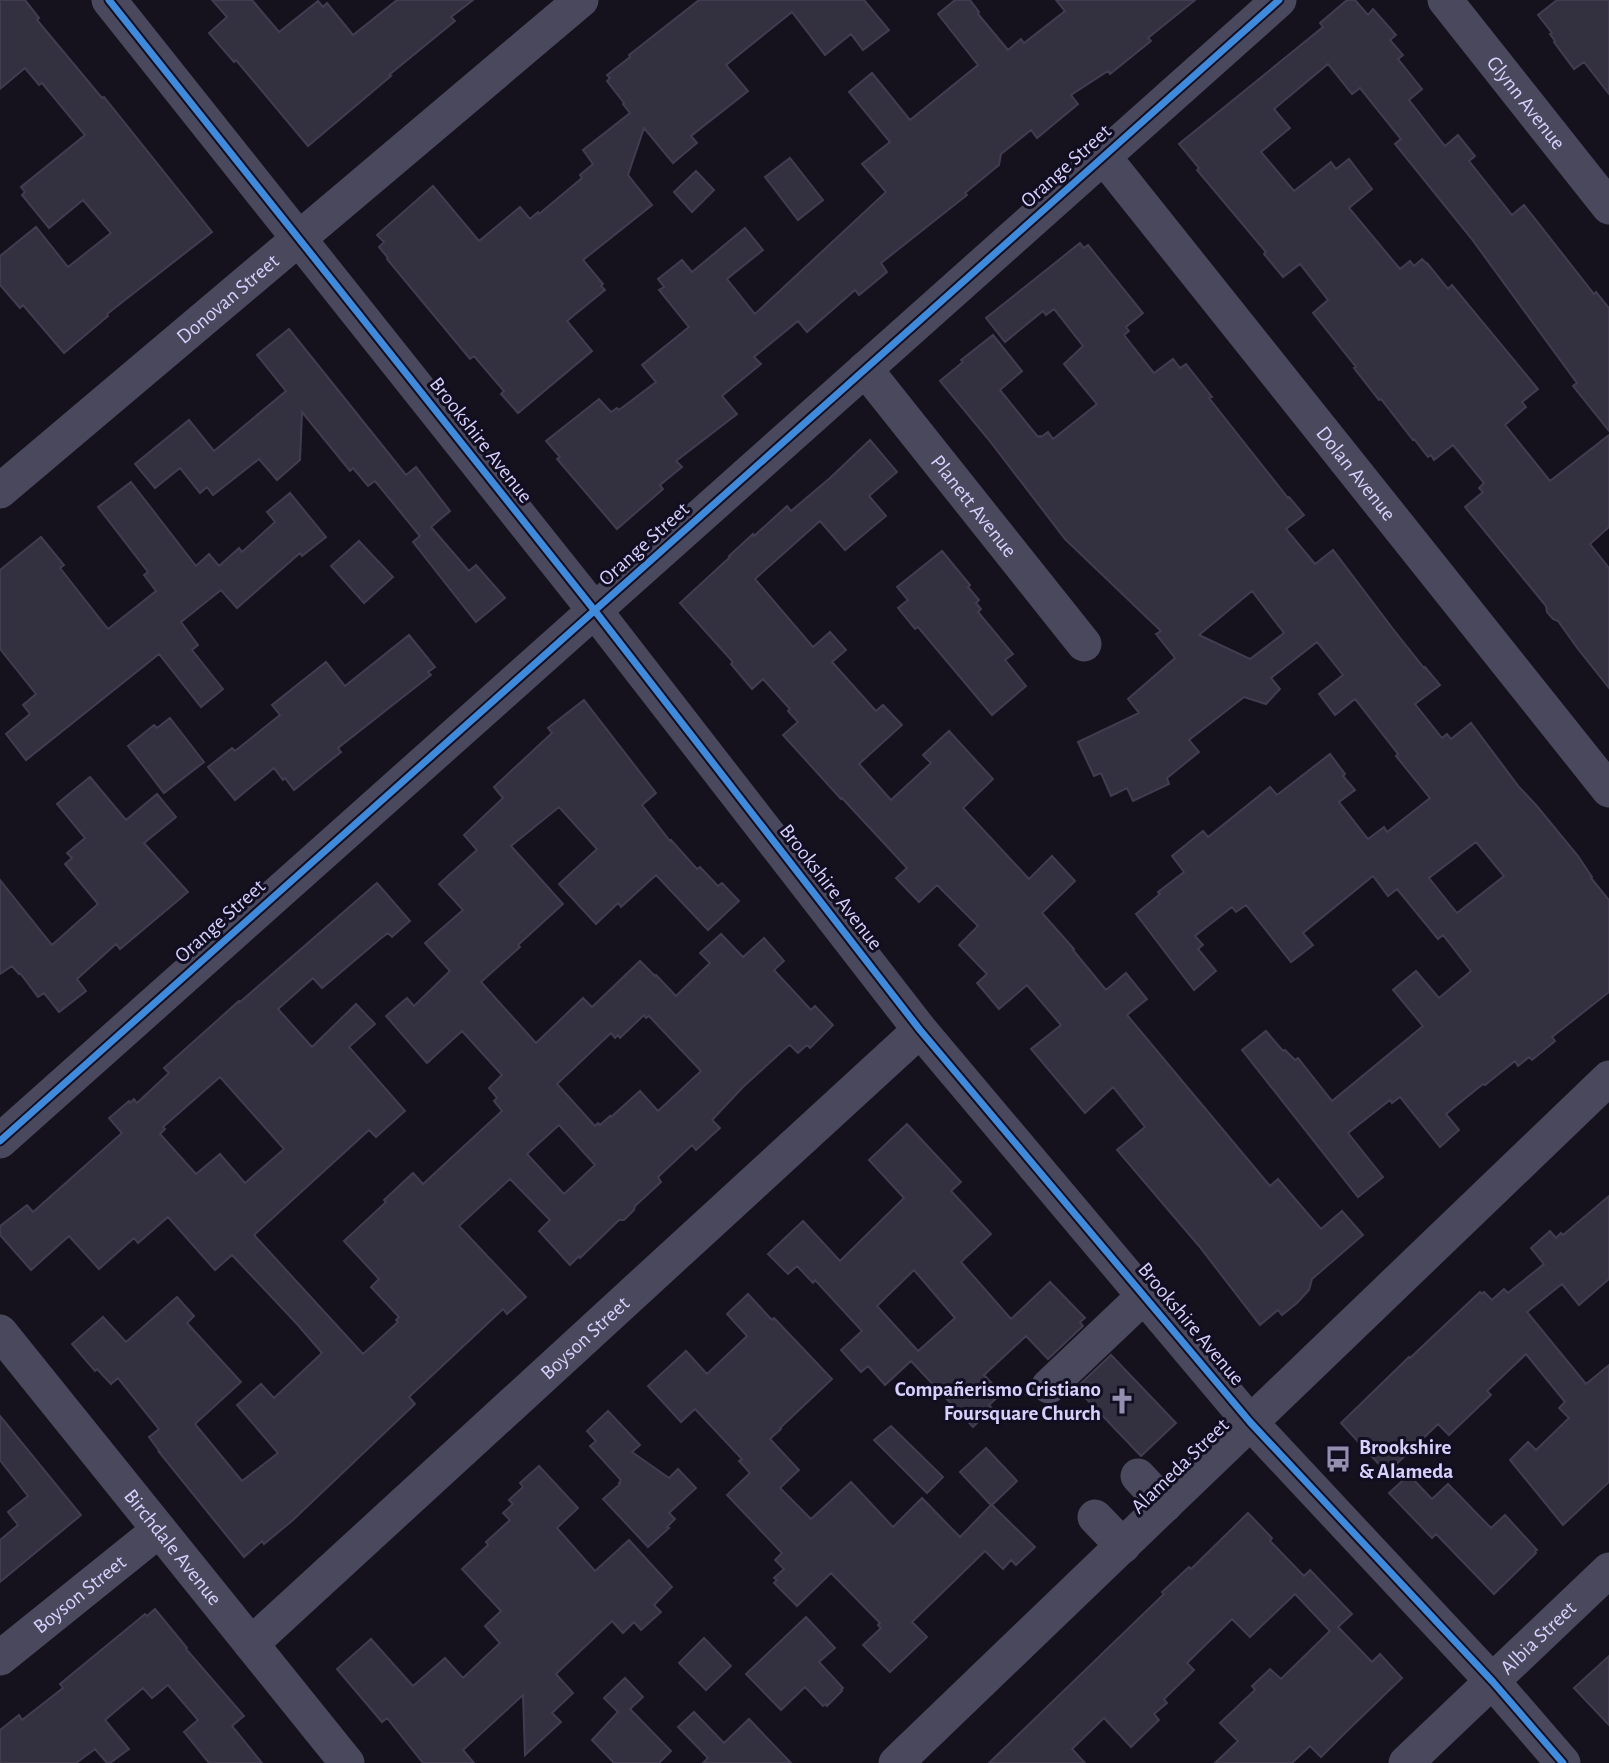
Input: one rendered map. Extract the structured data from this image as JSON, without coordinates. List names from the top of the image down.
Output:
{
  "streets": {
    "street": [
      "Glynn Avenue",
      "Orange Street",
      "Donovan Street",
      "Brookshire Avenue",
      "Dolan Avenue",
      "Planett Avenue",
      "Boyson Street",
      "Alameda Street",
      "Birchdale Avenue",
      "Albia Street"
    ]
  },
  "crossings": [
    ["Orange Street", "Brookshire Avenue"],
    ["Orange Street", "Dolan Avenue"],
    ["Orange Street", "Planett Avenue"],
    ["Donovan Street", "Brookshire Avenue"],
    ["Brookshire Avenue", "Boyson Street"],
    ["Brookshire Avenue", "Alameda Street"],
    ["Brookshire Avenue", "Albia Street"],
    ["Boyson Street", "Birchdale Avenue"]
  ],
  "places": {
    "church": ["Compañerismo Cristiano Foursquare Church"],
    "bus stop": ["Brookshire & Alameda"]
  }
}
